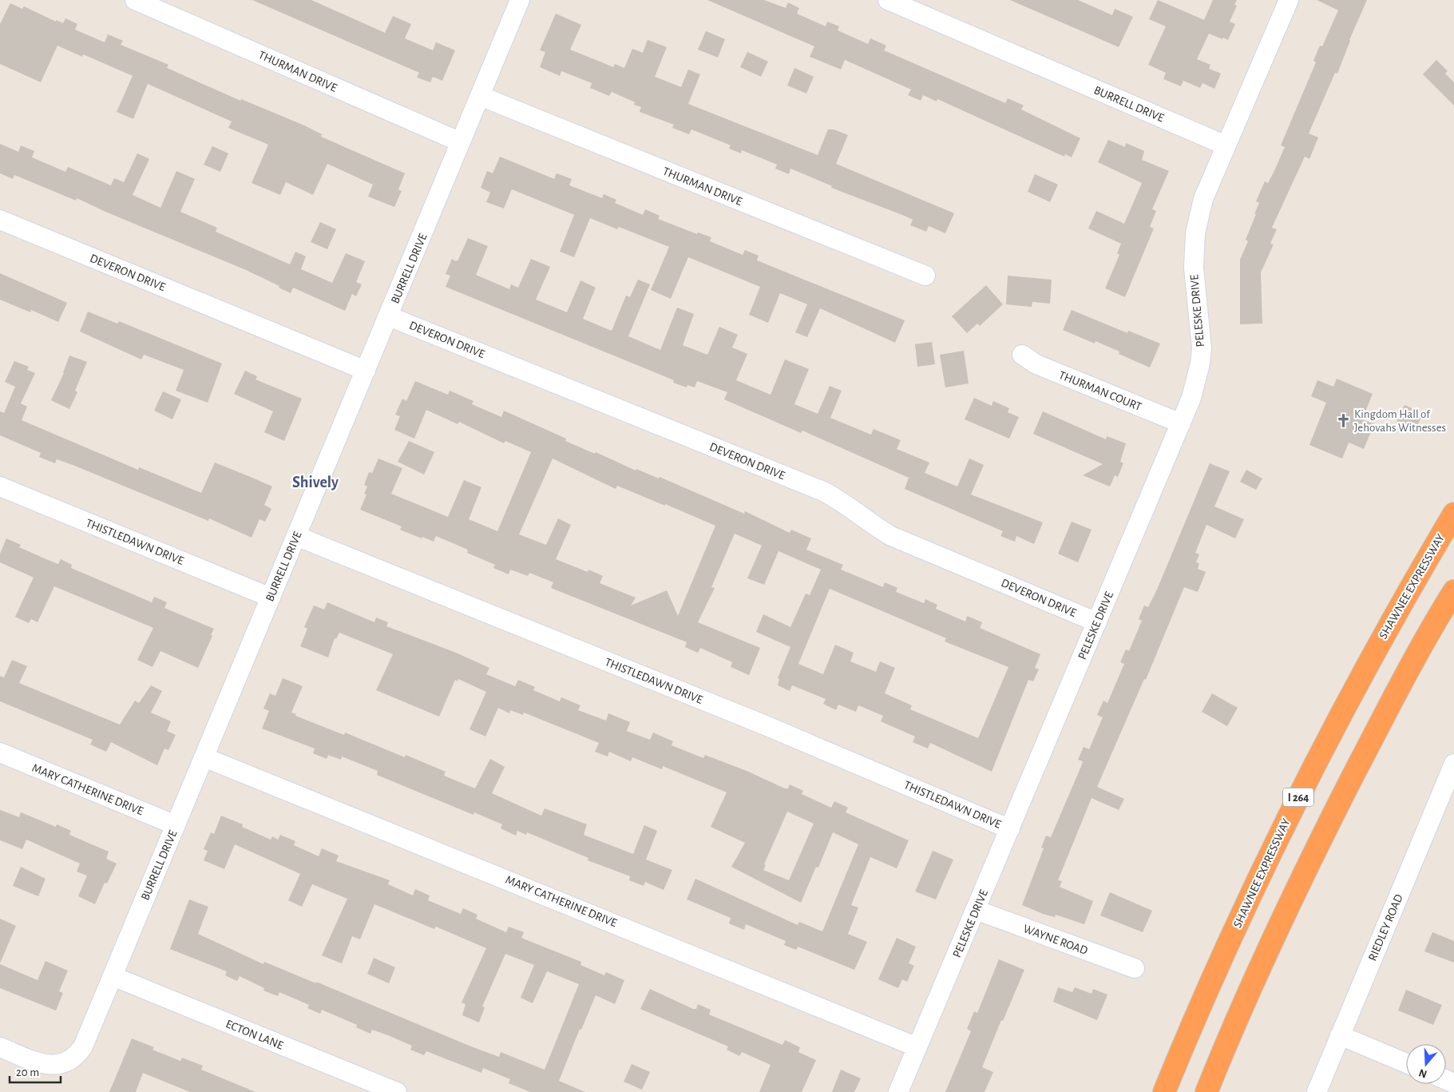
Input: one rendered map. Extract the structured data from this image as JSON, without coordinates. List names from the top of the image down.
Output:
{
  "streets": {
    "highway": ["SHAWNEE EXPRESSWAY", "I 264"],
    "street": [
      "THURMAN DRIVE",
      "BURRELL DRIVE",
      "DEVERON DRIVE",
      "PELESKE DRIVE",
      "THURMAN COURT",
      "THISTLEDAWN DRIVE",
      "MARY CATHERINE DRIVE",
      "RIEDLEY ROAD",
      "WAYNE ROAD",
      "ECTON LANE"
    ]
  },
  "crossings": [
    ["THURMAN DRIVE", "BURRELL DRIVE"],
    ["BURRELL DRIVE", "DEVERON DRIVE"],
    ["BURRELL DRIVE", "PELESKE DRIVE"],
    ["BURRELL DRIVE", "THISTLEDAWN DRIVE"],
    ["BURRELL DRIVE", "MARY CATHERINE DRIVE"],
    ["BURRELL DRIVE", "ECTON LANE"],
    ["DEVERON DRIVE", "PELESKE DRIVE"],
    ["PELESKE DRIVE", "THURMAN COURT"],
    ["PELESKE DRIVE", "THISTLEDAWN DRIVE"],
    ["PELESKE DRIVE", "MARY CATHERINE DRIVE"],
    ["PELESKE DRIVE", "WAYNE ROAD"]
  ],
  "districts": ["Shively"],
  "places": {
    "church": ["Kingdom Hall of Jehovahs Witnesses"]
  },
  "scale_bar": "20 m",
  "north": "bottom"
}
